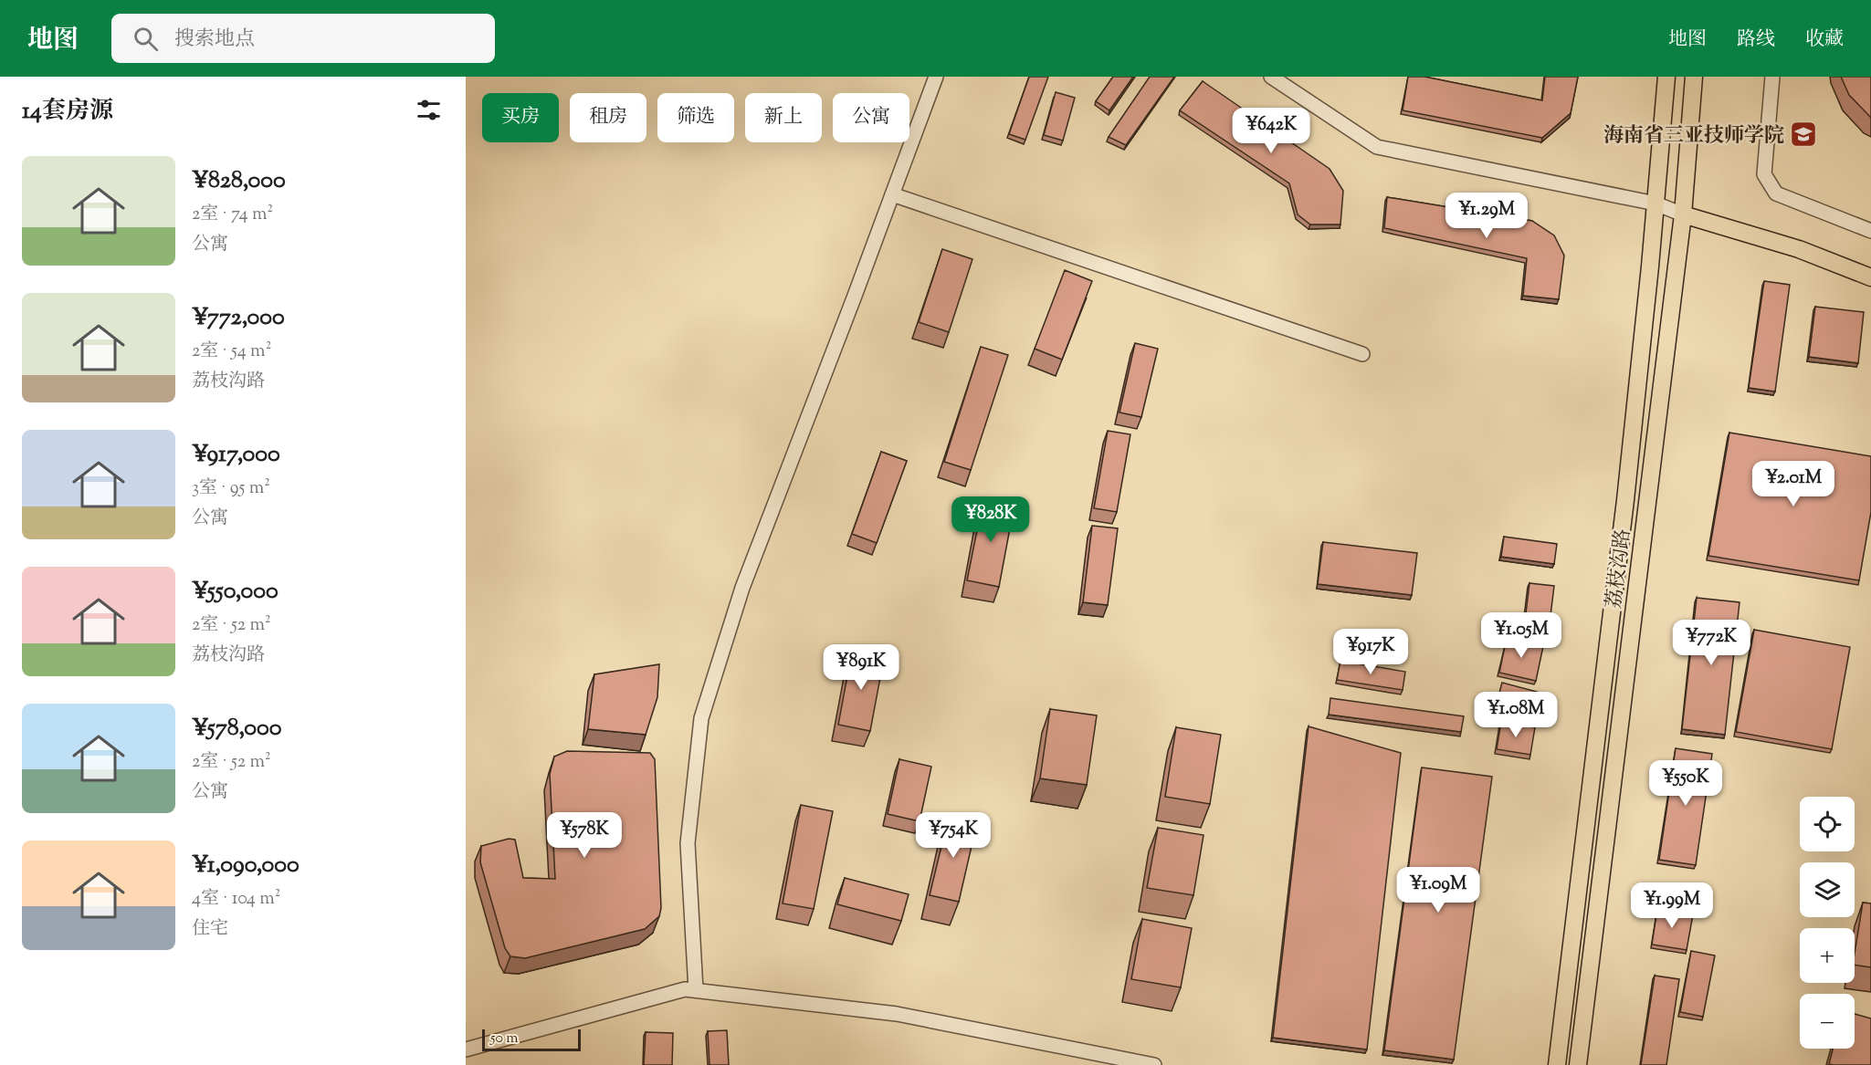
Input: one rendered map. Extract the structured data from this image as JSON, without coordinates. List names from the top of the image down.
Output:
{
  "streets": {
    "main road": ["荔枝沟路"]
  },
  "places": {
    "school or university": ["海南省三亚技师学院"]
  },
  "scale_bar": "50 m",
  "page": {
    "header": "地图",
    "search": "搜索地点",
    "nav": ["地图", "路线", "收藏"],
    "heading": "14套房源",
    "chip": [
      "买房",
      "租房",
      "筛选",
      "新上",
      "公寓"
    ],
    "price": [
      "¥642K",
      "¥1.29M",
      "¥2.01M",
      "¥828K",
      "¥1.05M",
      "¥772K",
      "¥917K",
      "¥891K",
      "¥1.08M",
      "¥550K",
      "¥578K",
      "¥754K",
      "¥1.09M",
      "¥1.99M"
    ],
    "list": [
      {
        "name": "¥828,000",
        "note": "2室 · 74 m² · 公寓"
      },
      {
        "name": "¥772,000",
        "note": "2室 · 54 m² · 荔枝沟路"
      },
      {
        "name": "¥917,000",
        "note": "3室 · 95 m² · 公寓"
      },
      {
        "name": "¥550,000",
        "note": "2室 · 52 m² · 荔枝沟路"
      },
      {
        "name": "¥578,000",
        "note": "2室 · 52 m² · 公寓"
      },
      {
        "name": "¥1,090,000",
        "note": "4室 · 104 m² · 住宅"
      }
    ],
    "map_buttons": ["+", "−"],
    "scale": "50 m"
  }
}
